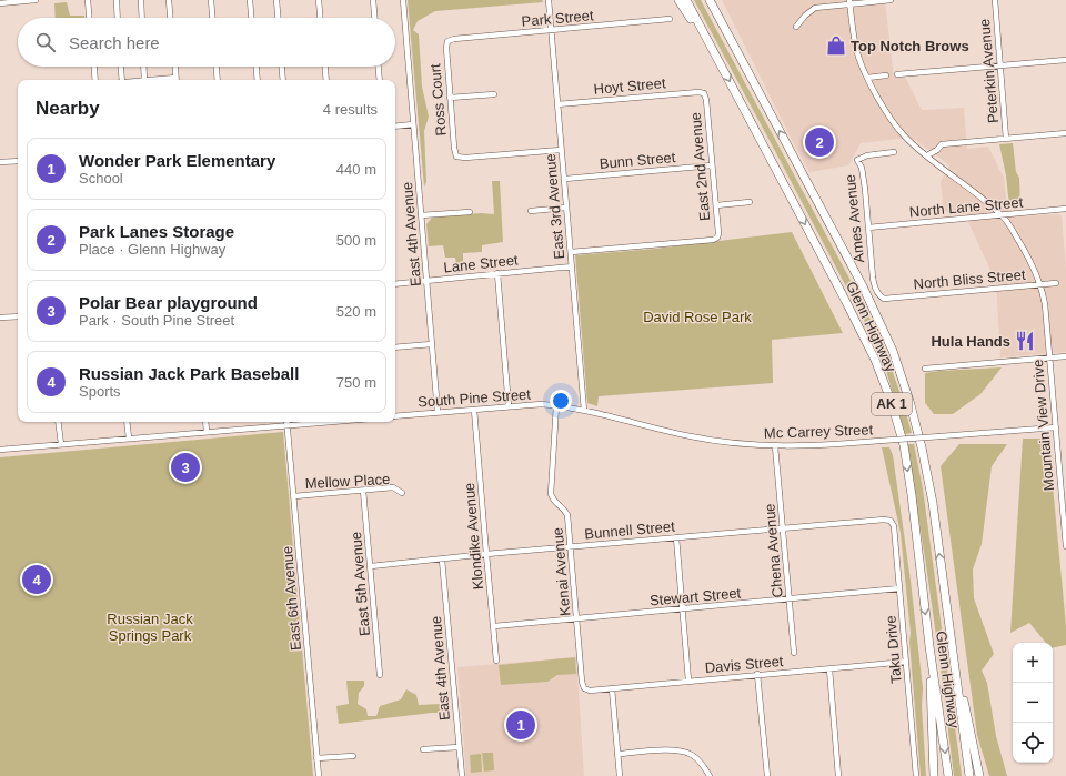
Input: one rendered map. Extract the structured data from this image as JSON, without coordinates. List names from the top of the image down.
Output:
{
  "streets": {
    "highway": ["Glenn Highway", "AK 1"],
    "street": [
      "Park Street",
      "Peterkin Avenue",
      "Hoyt Street",
      "Ross Court",
      "Bunn Street",
      "East 2nd Avenue",
      "East 3rd Avenue",
      "North Lane Street",
      "Ames Avenue",
      "East 4th Avenue",
      "Lane Street",
      "North Bliss Street",
      "South Pine Street",
      "Mountain View Drive",
      "Mc Carrey Street",
      "Mellow Place",
      "Bunnell Street",
      "Klondike Avenue",
      "Chena Avenue",
      "Kenai Avenue",
      "East 5th Avenue",
      "Stewart Street",
      "East 6th Avenue",
      "Taku Drive",
      "Davis Street"
    ]
  },
  "crossings": [
    ["Park Street", "Ross Court"],
    ["Park Street", "East 3rd Avenue"],
    ["Hoyt Street", "East 2nd Avenue"],
    ["Hoyt Street", "East 3rd Avenue"],
    ["Ross Court", "East 3rd Avenue"],
    ["Bunn Street", "East 2nd Avenue"],
    ["Bunn Street", "East 3rd Avenue"],
    ["East 2nd Avenue", "East 3rd Avenue"],
    ["East 3rd Avenue", "Lane Street"],
    ["East 3rd Avenue", "South Pine Street"],
    ["East 3rd Avenue", "Mc Carrey Street"],
    ["North Lane Street", "Ames Avenue"],
    ["North Lane Street", "Mountain View Drive"],
    ["Ames Avenue", "North Bliss Street"],
    ["East 4th Avenue", "Lane Street"],
    ["East 4th Avenue", "South Pine Street"],
    ["East 4th Avenue", "Bunnell Street"],
    ["North Bliss Street", "Mountain View Drive"],
    ["South Pine Street", "Mc Carrey Street"],
    ["South Pine Street", "Klondike Avenue"],
    ["South Pine Street", "Kenai Avenue"],
    ["Mountain View Drive", "Mc Carrey Street"],
    ["Mc Carrey Street", "Chena Avenue"],
    ["Mellow Place", "East 5th Avenue"],
    ["Mellow Place", "East 6th Avenue"],
    ["Bunnell Street", "Klondike Avenue"],
    ["Bunnell Street", "Chena Avenue"],
    ["Bunnell Street", "Kenai Avenue"],
    ["Bunnell Street", "East 5th Avenue"],
    ["Bunnell Street", "Taku Drive"],
    ["Klondike Avenue", "Stewart Street"],
    ["Chena Avenue", "Stewart Street"],
    ["Kenai Avenue", "Stewart Street"],
    ["Kenai Avenue", "Davis Street"],
    ["Stewart Street", "Taku Drive"],
    ["Taku Drive", "Davis Street"]
  ],
  "parks": ["David Rose Park", "Russian Jack Springs Park"],
  "places": {
    "shop": ["Top Notch Brows"],
    "restaurant": ["Hula Hands"]
  },
  "page": {
    "search": "Search here",
    "heading": ["Nearby", "4 results"],
    "pins": [
      "2",
      "3",
      "4",
      "1"
    ],
    "list": [
      {
        "mark": "1",
        "name": "Wonder Park Elementary",
        "note": "School",
        "value": "440 m"
      },
      {
        "mark": "2",
        "name": "Park Lanes Storage",
        "note": "Place · Glenn Highway",
        "value": "500 m"
      },
      {
        "mark": "3",
        "name": "Polar Bear playground",
        "note": "Park · South Pine Street",
        "value": "520 m"
      },
      {
        "mark": "4",
        "name": "Russian Jack Park Baseball",
        "note": "Sports",
        "value": "750 m"
      }
    ],
    "map_buttons": ["+", "−"]
  }
}
